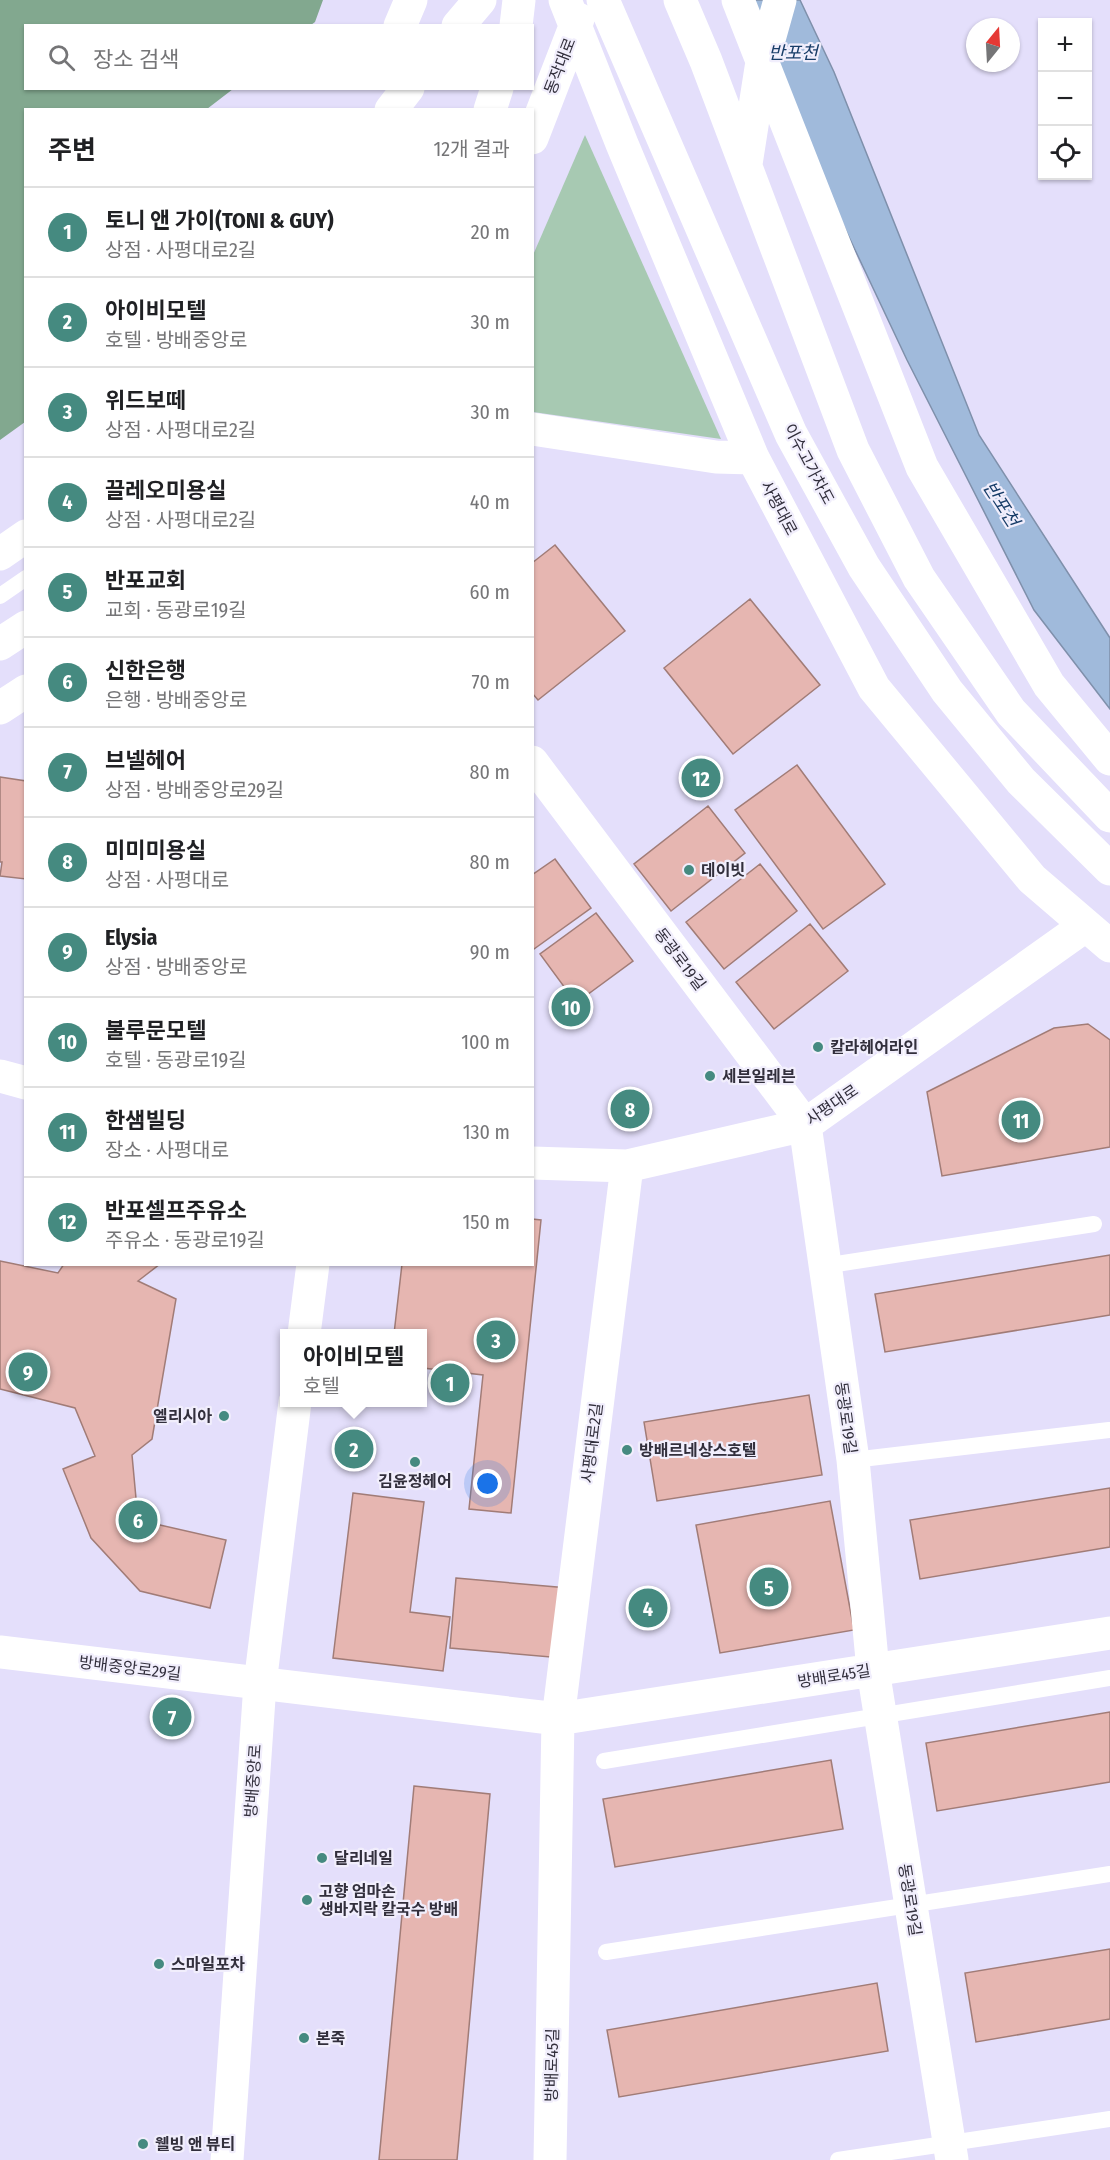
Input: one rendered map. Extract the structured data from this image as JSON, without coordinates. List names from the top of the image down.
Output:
{
  "streets": {
    "street": [
      "동작대로",
      "이수고가차도",
      "사평대로",
      "동광로19길",
      "사평대로2길",
      "방배중앙로29길",
      "방배로45길",
      "방배중앙로"
    ]
  },
  "crossings": [
    ["동작대로", "사평대로"],
    ["사평대로", "동광로19길"],
    ["사평대로", "사평대로2길"],
    ["동광로19길", "방배로45길"],
    ["사평대로2길", "방배로45길"],
    ["방배중앙로29길", "방배로45길"],
    ["방배중앙로29길", "방배중앙로"],
    ["방배로45길", "방배중앙로"]
  ],
  "water": ["반포천"],
  "places": [
    "데이빗",
    "칼라헤어라인",
    "세븐일레븐",
    "엘리시아",
    "방배르네상스호텔",
    "김윤정헤어",
    "달리네일",
    "고향 엄마손 생바지락 칼국수 방배",
    "스마일포차",
    "본죽",
    "웰빙 앤 뷰티"
  ],
  "north": "top",
  "page": {
    "map_buttons": ["+", "−"],
    "search": "장소 검색",
    "heading": ["주변", "12개 결과"],
    "list": [
      {
        "mark": "1",
        "name": "토니 앤 가이(TONI & GUY)",
        "note": "상점 · 사평대로2길",
        "value": "20 m"
      },
      {
        "mark": "2",
        "name": "아이비모텔",
        "note": "호텔 · 방배중앙로",
        "value": "30 m"
      },
      {
        "mark": "3",
        "name": "위드보떼",
        "note": "상점 · 사평대로2길",
        "value": "30 m"
      },
      {
        "mark": "4",
        "name": "끌레오미용실",
        "note": "상점 · 사평대로2길",
        "value": "40 m"
      },
      {
        "mark": "5",
        "name": "반포교회",
        "note": "교회 · 동광로19길",
        "value": "60 m"
      },
      {
        "mark": "6",
        "name": "신한은행",
        "note": "은행 · 방배중앙로",
        "value": "70 m"
      },
      {
        "mark": "7",
        "name": "브넬헤어",
        "note": "상점 · 방배중앙로29길",
        "value": "80 m"
      },
      {
        "mark": "8",
        "name": "미미미용실",
        "note": "상점 · 사평대로",
        "value": "80 m"
      },
      {
        "mark": "9",
        "name": "Elysia",
        "note": "상점 · 방배중앙로",
        "value": "90 m"
      },
      {
        "mark": "10",
        "name": "불루문모텔",
        "note": "호텔 · 동광로19길",
        "value": "100 m"
      },
      {
        "mark": "11",
        "name": "한샘빌딩",
        "note": "장소 · 사평대로",
        "value": "130 m"
      },
      {
        "mark": "12",
        "name": "반포셀프주유소",
        "note": "주유소 · 동광로19길",
        "value": "150 m"
      }
    ],
    "pins": [
      "12",
      "10",
      "8",
      "11",
      "3",
      "9",
      "1",
      "2",
      "6",
      "5",
      "4",
      "7"
    ],
    "popup": ["아이비모텔", "호텔"]
  }
}
